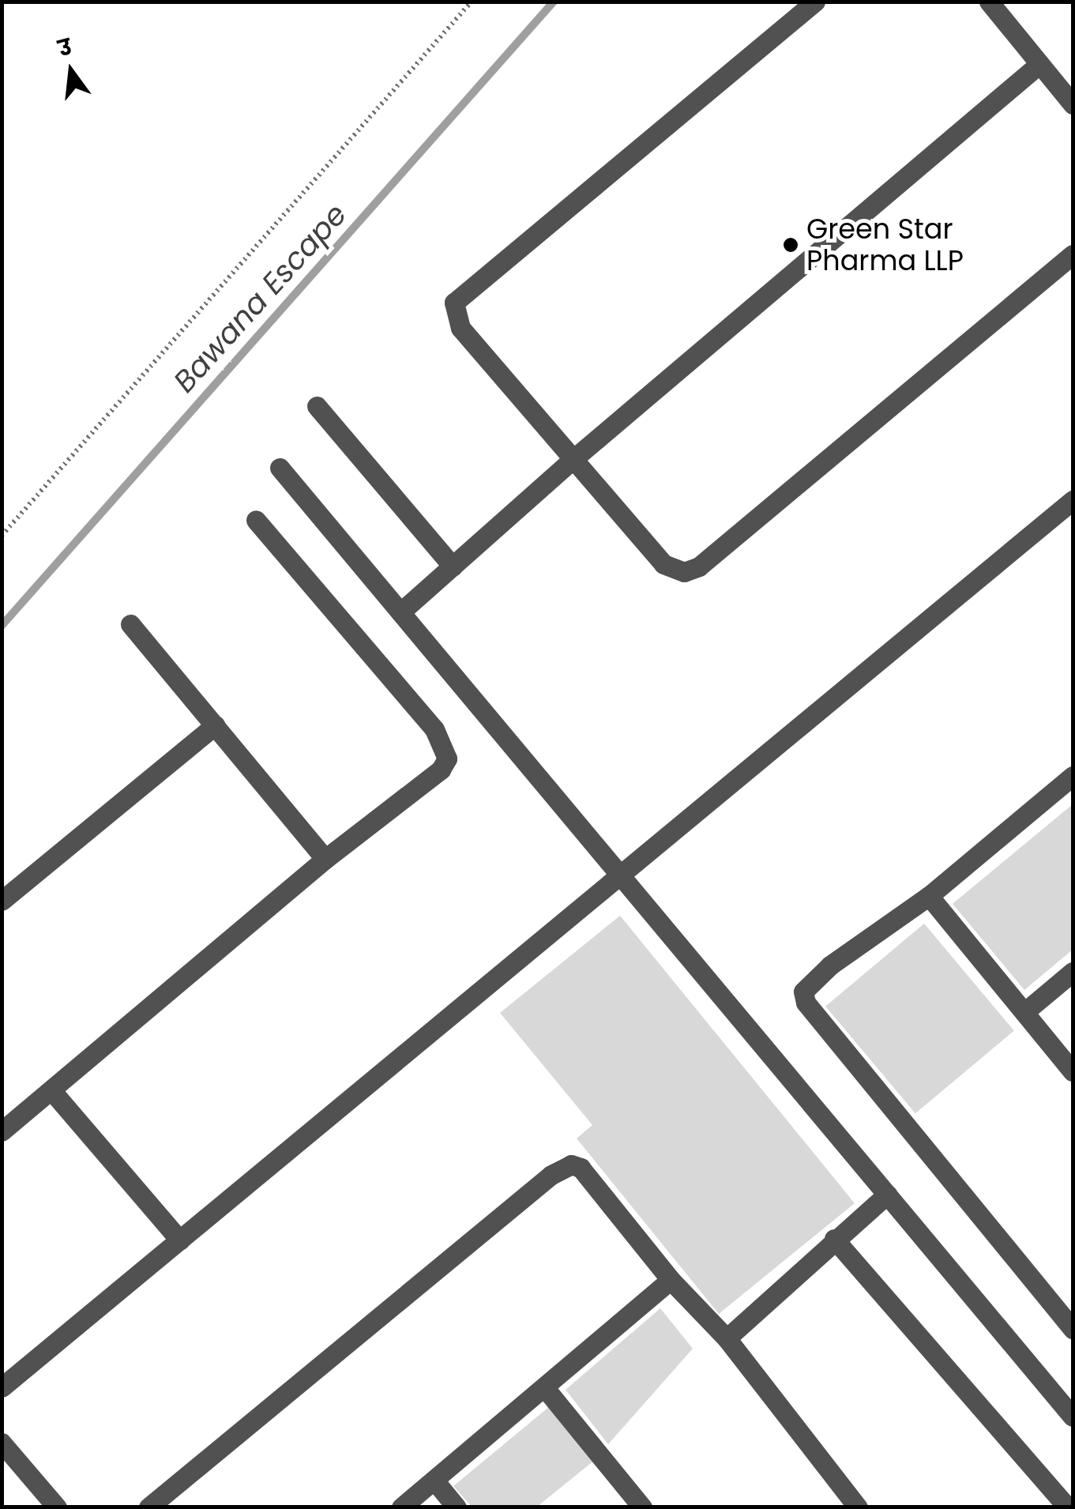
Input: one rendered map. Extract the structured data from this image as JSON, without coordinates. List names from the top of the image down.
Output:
{
  "water": ["Bawana Escape"],
  "places": ["Green Star Pharma LLP"],
  "north": "top"
}
